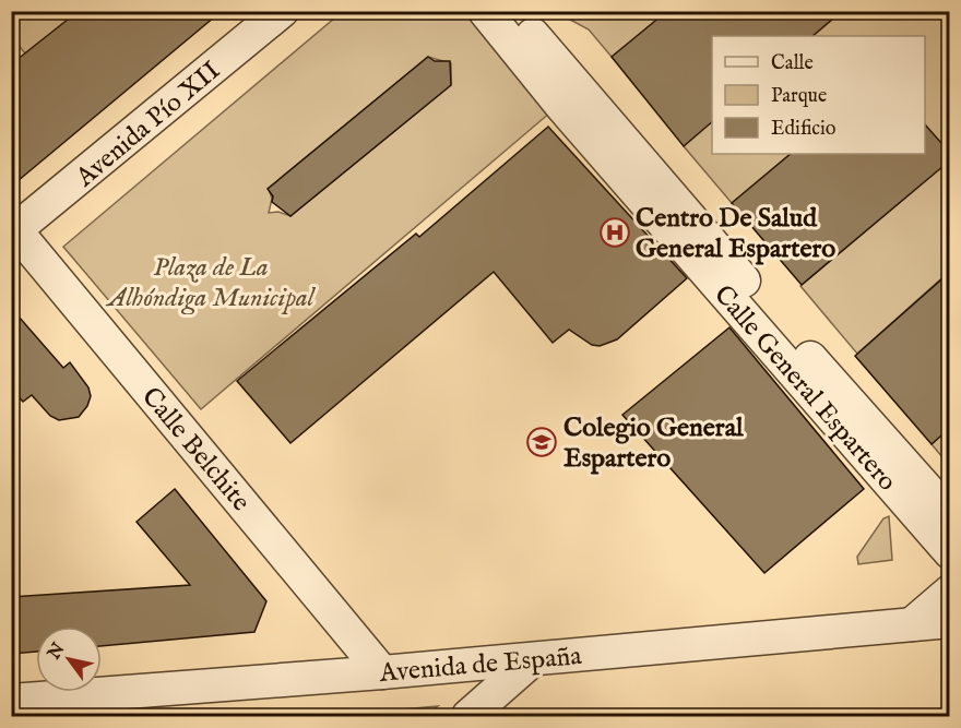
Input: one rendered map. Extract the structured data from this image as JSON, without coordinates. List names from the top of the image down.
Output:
{
  "streets": {
    "street": [
      "Avenida Pío XII",
      "Calle General Espartero",
      "Calle Belchite",
      "Avenida de España"
    ]
  },
  "crossings": [
    ["Avenida Pío XII", "Calle Belchite"],
    ["Calle Belchite", "Avenida de España"]
  ],
  "parks": ["Plaza de La Alhóndiga Municipal"],
  "places": {
    "hospital": ["Centro De Salud General Espartero"],
    "school or university": ["Colegio General Espartero"]
  },
  "legend": ["Calle", "Parque", "Edificio"],
  "north": "top left"
}
